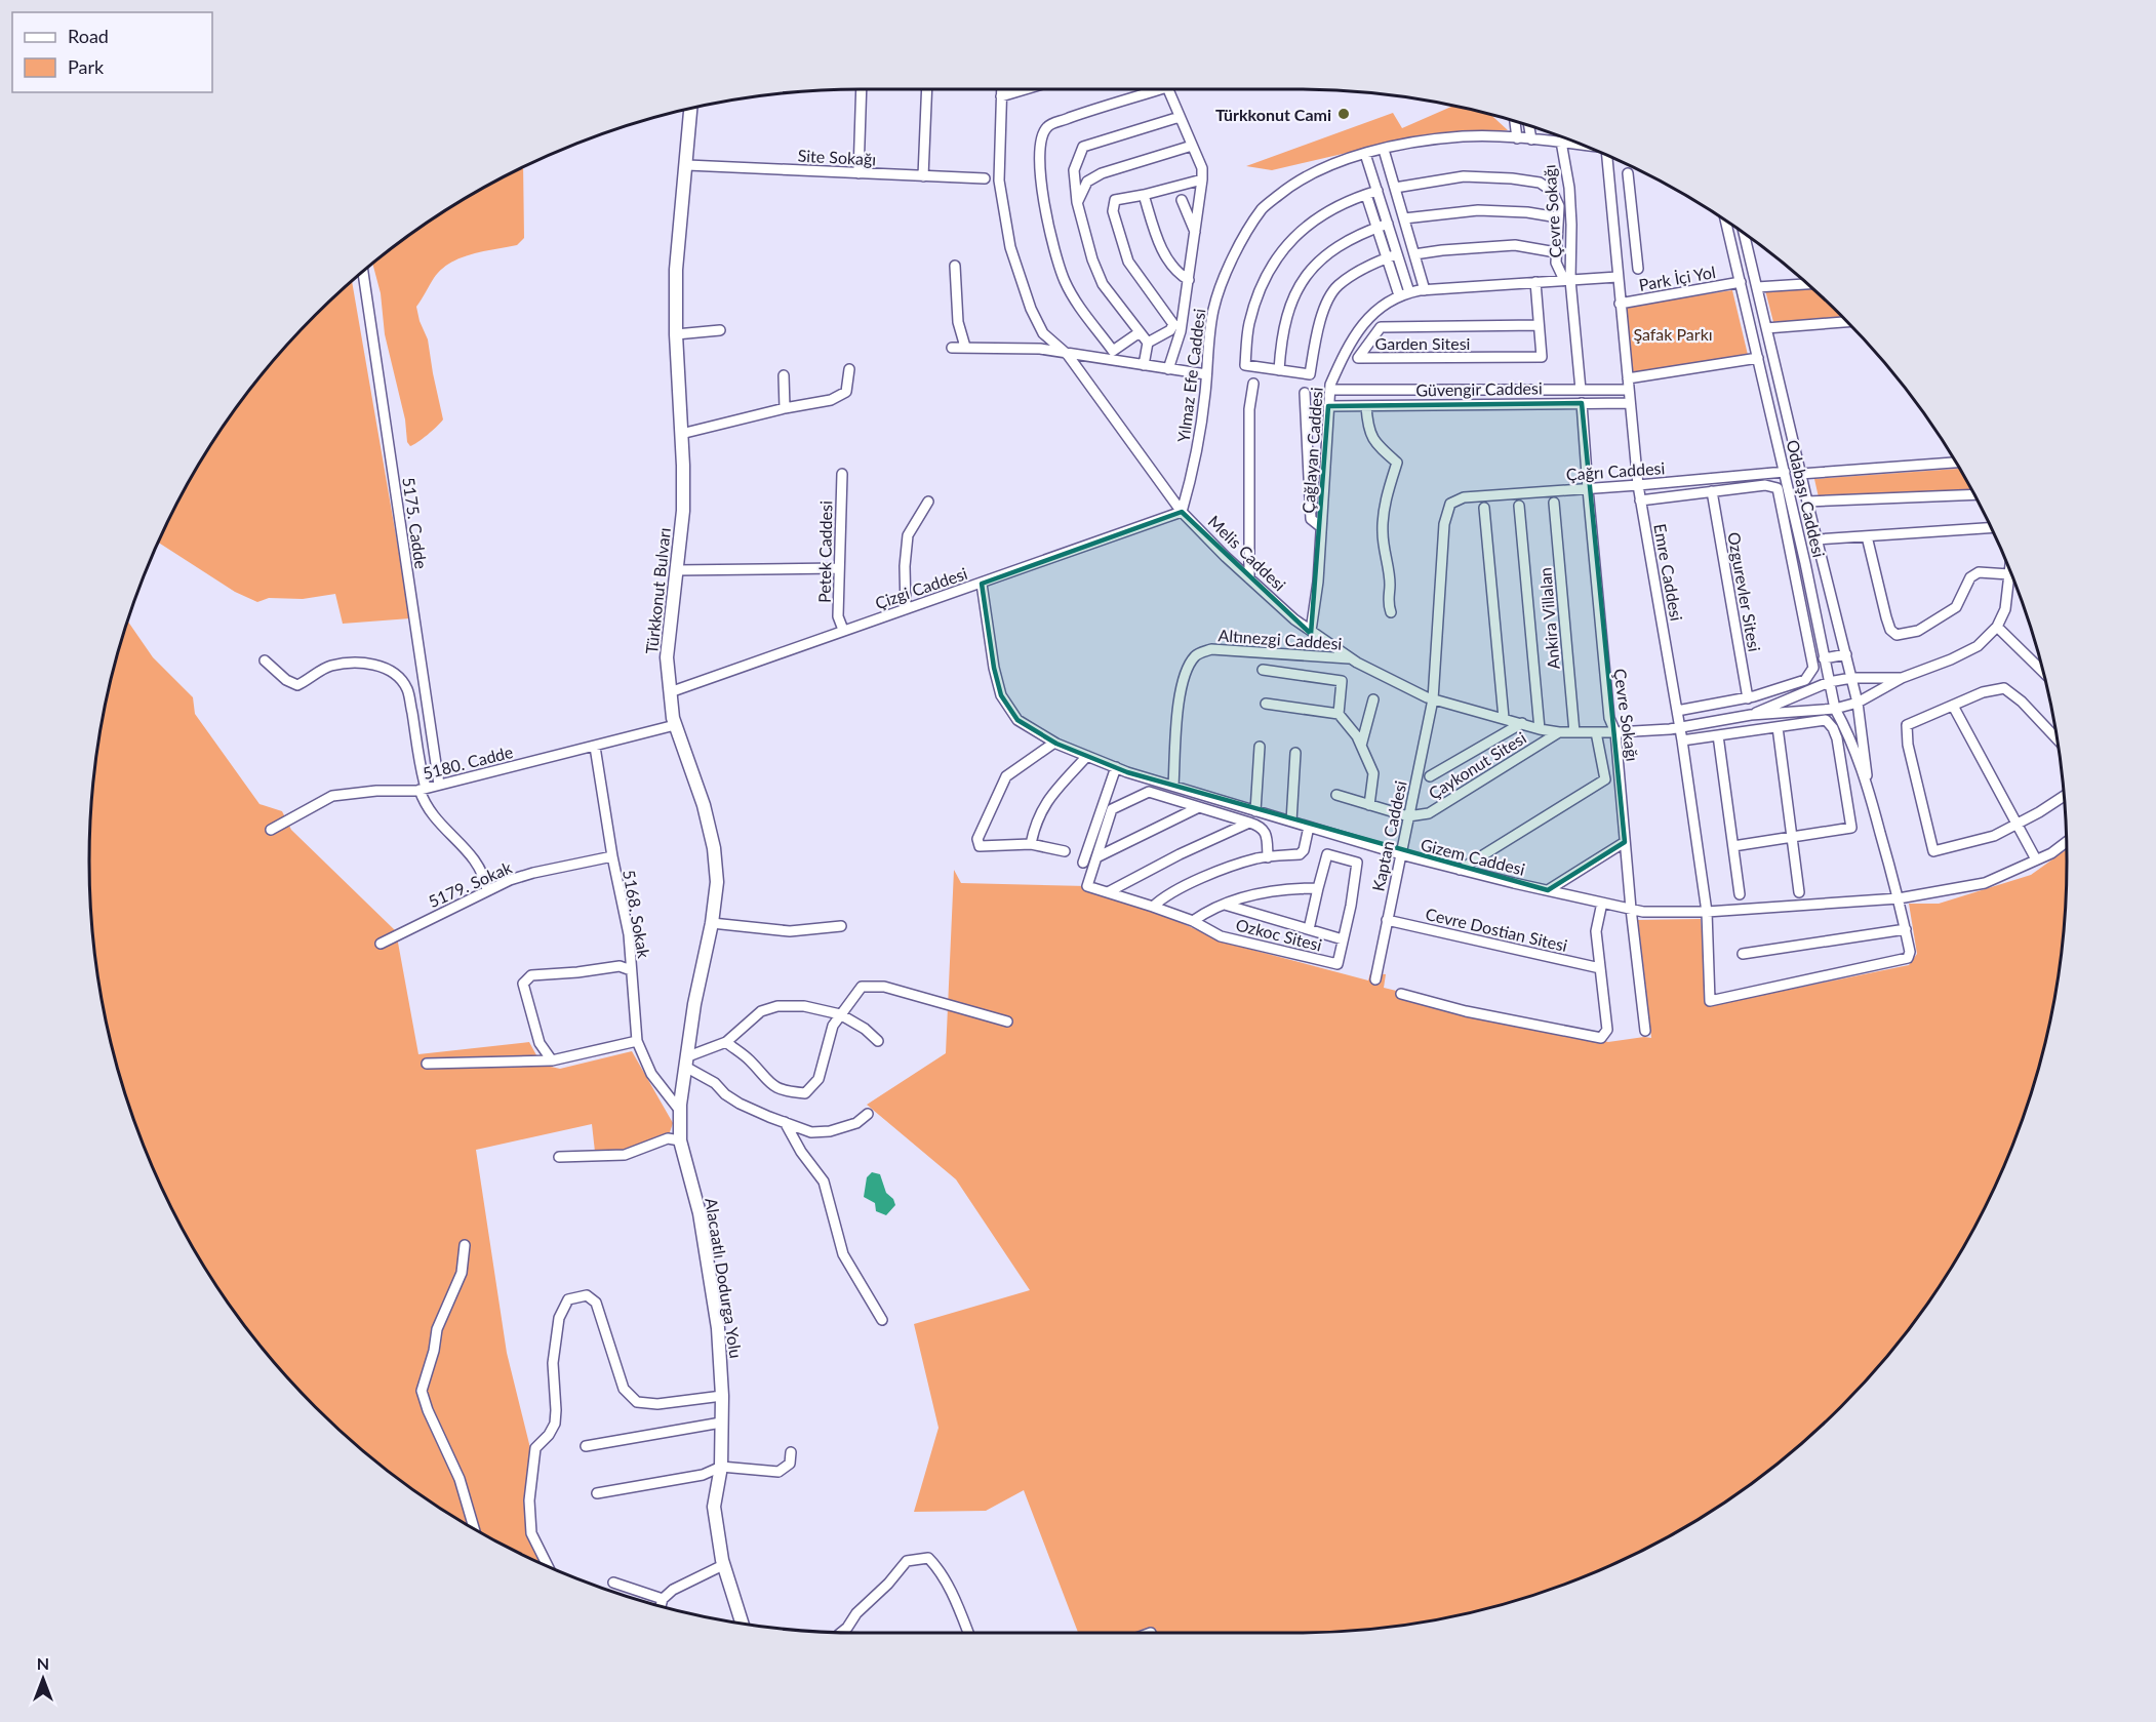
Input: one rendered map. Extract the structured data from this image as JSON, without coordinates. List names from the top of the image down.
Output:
{
  "streets": {
    "street": [
      "Site Sokağı",
      "Çevre Sokağı",
      "Park İçi Yol",
      "Garden Sitesi",
      "Yılmaz Efe Caddesi",
      "Güvengir Caddesi",
      "Çağlayan Caddesi",
      "Çağrı Caddesi",
      "Odabaşı Caddesi",
      "5175. Cadde",
      "Petek Caddesi",
      "Melis Caddesi",
      "Emre Caddesi",
      "Çizgi Caddesi",
      "Türkkonut Bulvarı",
      "Ozgurevler Sitesi",
      "Ankira Villalan",
      "Altınezgi Caddesi",
      "5180. Cadde",
      "Çaykonut Sitesi",
      "Kaptan Caddesi",
      "Gizem Caddesi",
      "5179. Sokak",
      "5168. Sokak",
      "Cevre Dostian Sitesi",
      "Ozkoc Sitesi",
      "Alacaatlı Dodurga Yolu"
    ]
  },
  "crossings": [
    ["Site Sokağı", "Türkkonut Bulvarı"],
    ["Çevre Sokağı", "Yılmaz Efe Caddesi"],
    ["Çevre Sokağı", "Güvengir Caddesi"],
    ["Çevre Sokağı", "Çağlayan Caddesi"],
    ["Çevre Sokağı", "Çağrı Caddesi"],
    ["Çevre Sokağı", "Melis Caddesi"],
    ["Çevre Sokağı", "Gizem Caddesi"],
    ["Park İçi Yol", "Odabaşı Caddesi"],
    ["Park İçi Yol", "Emre Caddesi"],
    ["Garden Sitesi", "Çağlayan Caddesi"],
    ["Yılmaz Efe Caddesi", "Melis Caddesi"],
    ["Yılmaz Efe Caddesi", "Çizgi Caddesi"],
    ["Güvengir Caddesi", "Çağlayan Caddesi"],
    ["Güvengir Caddesi", "Emre Caddesi"],
    ["Çağlayan Caddesi", "Melis Caddesi"],
    ["Çağlayan Caddesi", "Emre Caddesi"],
    ["Çağrı Caddesi", "Odabaşı Caddesi"],
    ["Çağrı Caddesi", "Emre Caddesi"],
    ["Çağrı Caddesi", "Kaptan Caddesi"],
    ["Odabaşı Caddesi", "Melis Caddesi"],
    ["Odabaşı Caddesi", "Emre Caddesi"],
    ["Odabaşı Caddesi", "Gizem Caddesi"],
    ["5175. Cadde", "5180. Cadde"],
    ["Petek Caddesi", "Çizgi Caddesi"],
    ["Melis Caddesi", "Emre Caddesi"],
    ["Melis Caddesi", "Çizgi Caddesi"],
    ["Melis Caddesi", "Ankira Villalan"],
    ["Melis Caddesi", "Altınezgi Caddesi"],
    ["Melis Caddesi", "Çaykonut Sitesi"],
    ["Melis Caddesi", "Kaptan Caddesi"],
    ["Emre Caddesi", "Gizem Caddesi"],
    ["Çizgi Caddesi", "Türkkonut Bulvarı"],
    ["Çizgi Caddesi", "Gizem Caddesi"],
    ["Türkkonut Bulvarı", "5180. Cadde"],
    ["Türkkonut Bulvarı", "5168. Sokak"],
    ["Türkkonut Bulvarı", "Alacaatlı Dodurga Yolu"],
    ["Altınezgi Caddesi", "Gizem Caddesi"],
    ["5180. Cadde", "5168. Sokak"],
    ["Çaykonut Sitesi", "Kaptan Caddesi"],
    ["Kaptan Caddesi", "Gizem Caddesi"],
    ["Kaptan Caddesi", "Cevre Dostian Sitesi"],
    ["5179. Sokak", "5168. Sokak"],
    ["5168. Sokak", "Alacaatlı Dodurga Yolu"]
  ],
  "parks": ["Şafak Parkı"],
  "places": ["Türkkonut Cami"],
  "legend": ["Road", "Park"],
  "north": "top"
}
